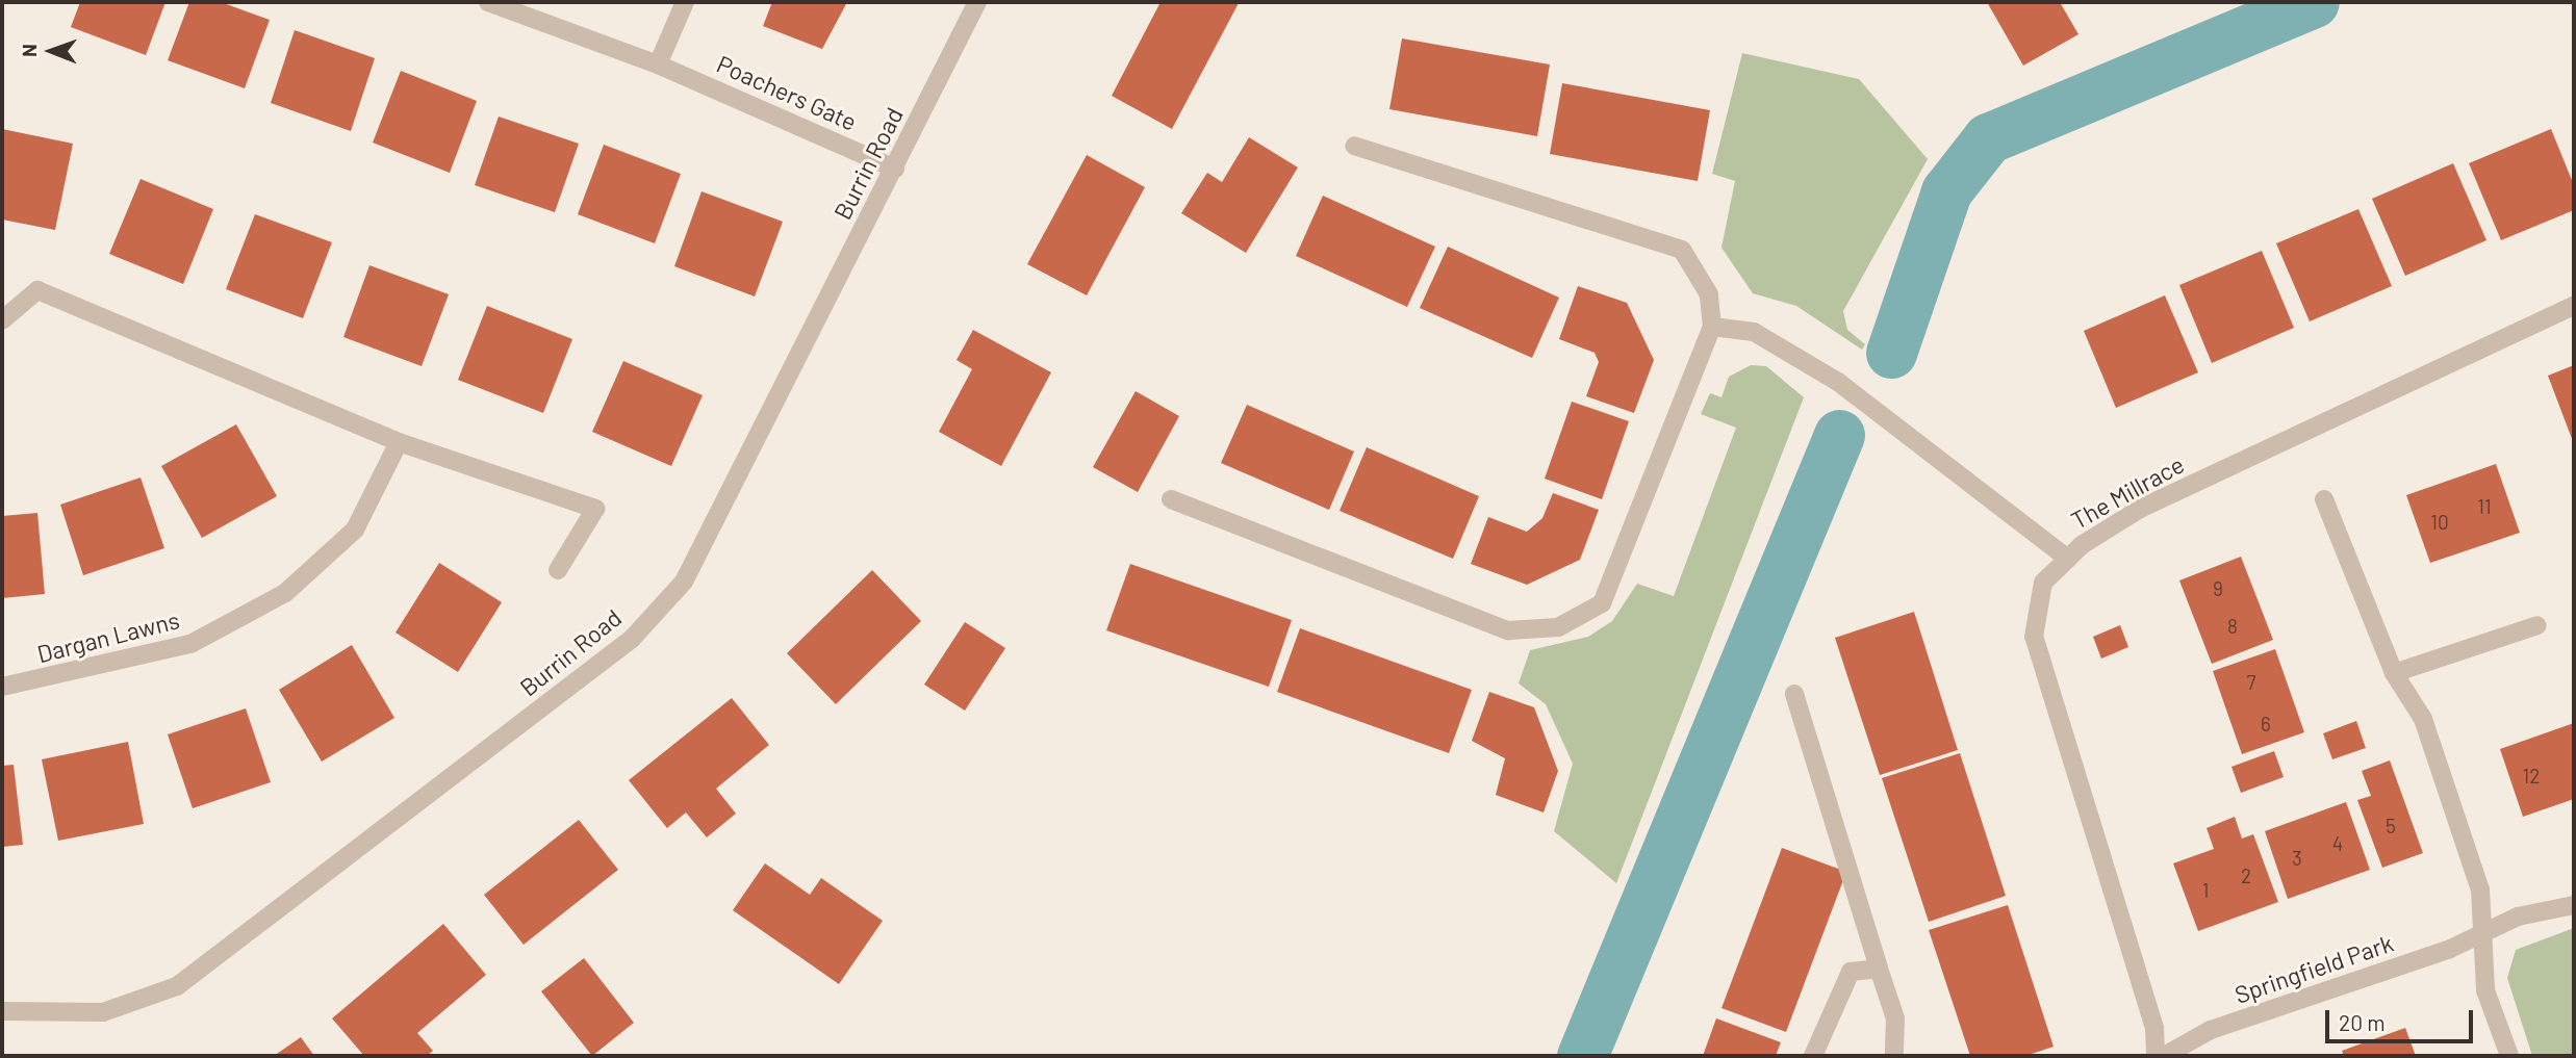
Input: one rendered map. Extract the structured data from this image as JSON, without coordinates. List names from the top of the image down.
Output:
{
  "streets": {
    "street": [
      "Poachers Gate",
      "Burrin Road",
      "The Millrace",
      "Dargan Lawns",
      "Springfield Park"
    ]
  },
  "crossings": [
    ["Poachers Gate", "Burrin Road"]
  ],
  "house_numbers": [
    "11",
    "10",
    "9",
    "8",
    "7",
    "6",
    "12",
    "5",
    "4",
    "3",
    "2",
    "1"
  ],
  "scale_bar": "20 m",
  "north": "left"
}
